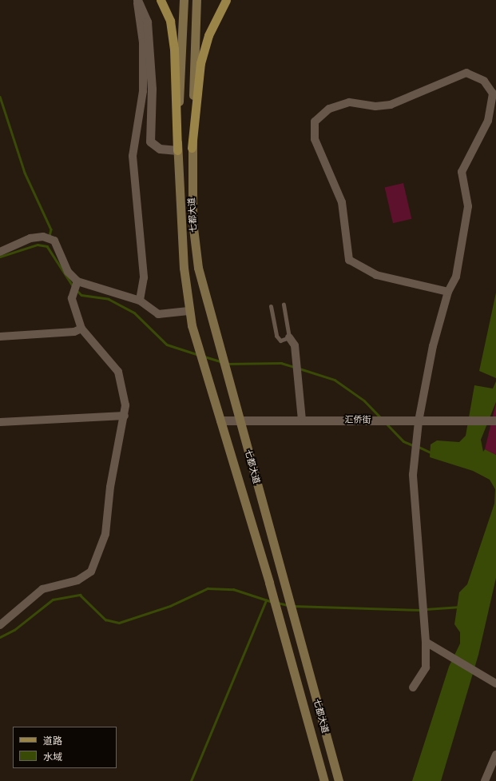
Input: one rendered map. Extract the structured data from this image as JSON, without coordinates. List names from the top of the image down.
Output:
{
  "streets": {
    "main road": ["七都大道"],
    "street": ["汇侨街"]
  },
  "crossings": [
    ["七都大道", "汇侨街"]
  ],
  "legend": ["道路", "水域"]
}
